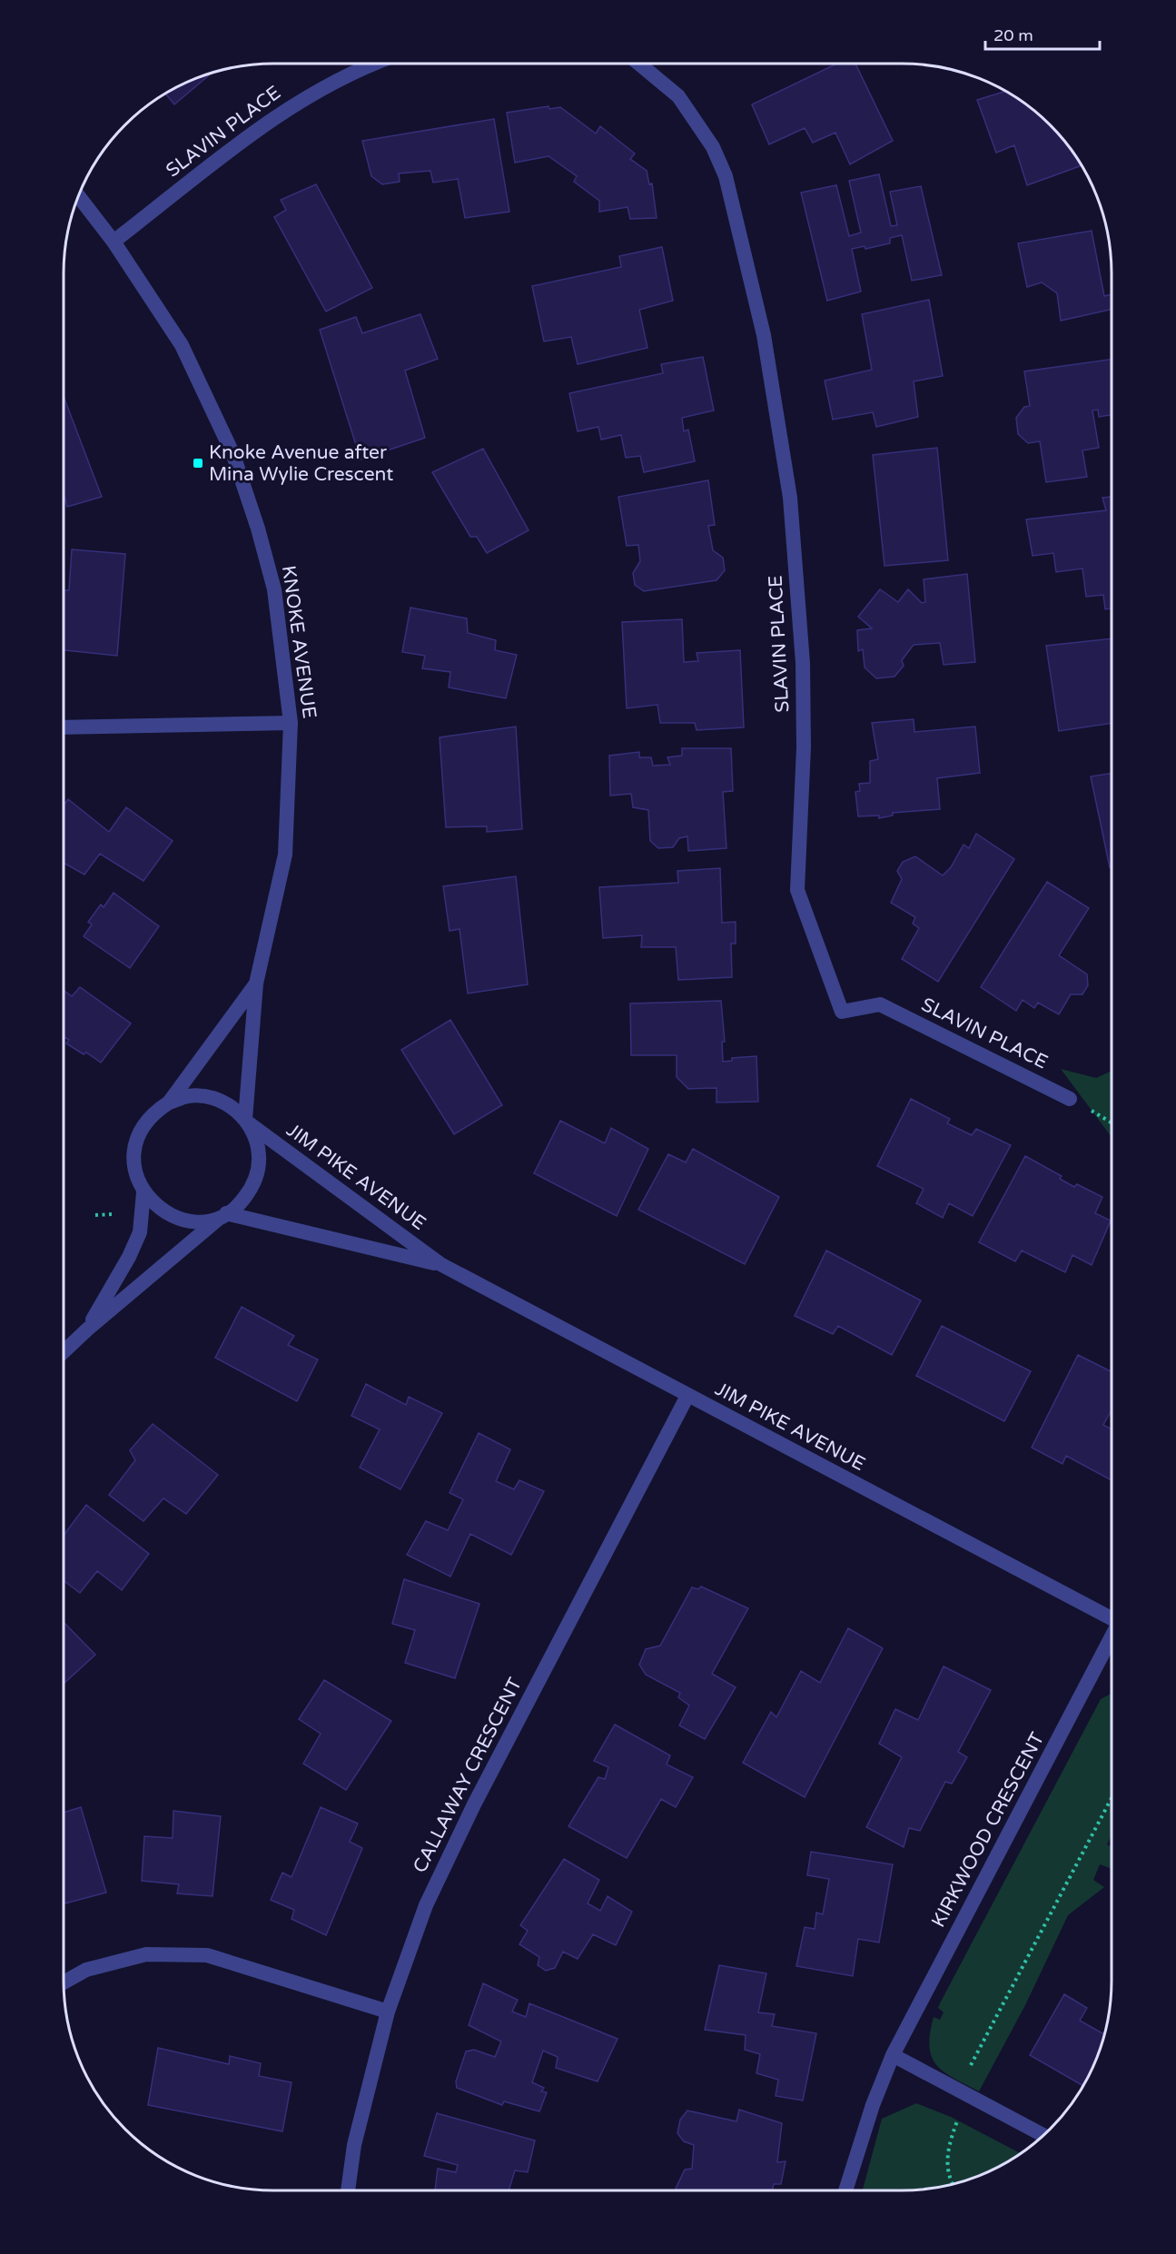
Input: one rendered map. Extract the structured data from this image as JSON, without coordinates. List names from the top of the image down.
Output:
{
  "streets": {
    "street": [
      "SLAVIN PLACE",
      "KNOKE AVENUE",
      "JIM PIKE AVENUE",
      "CALLAWAY CRESCENT",
      "KIRKWOOD CRESCENT"
    ]
  },
  "crossings": [
    ["SLAVIN PLACE", "KNOKE AVENUE"],
    ["KNOKE AVENUE", "JIM PIKE AVENUE"],
    ["JIM PIKE AVENUE", "CALLAWAY CRESCENT"]
  ],
  "places": {
    "transit": ["Knoke Avenue after Mina Wylie Crescent"]
  },
  "scale_bar": "20 m"
}
